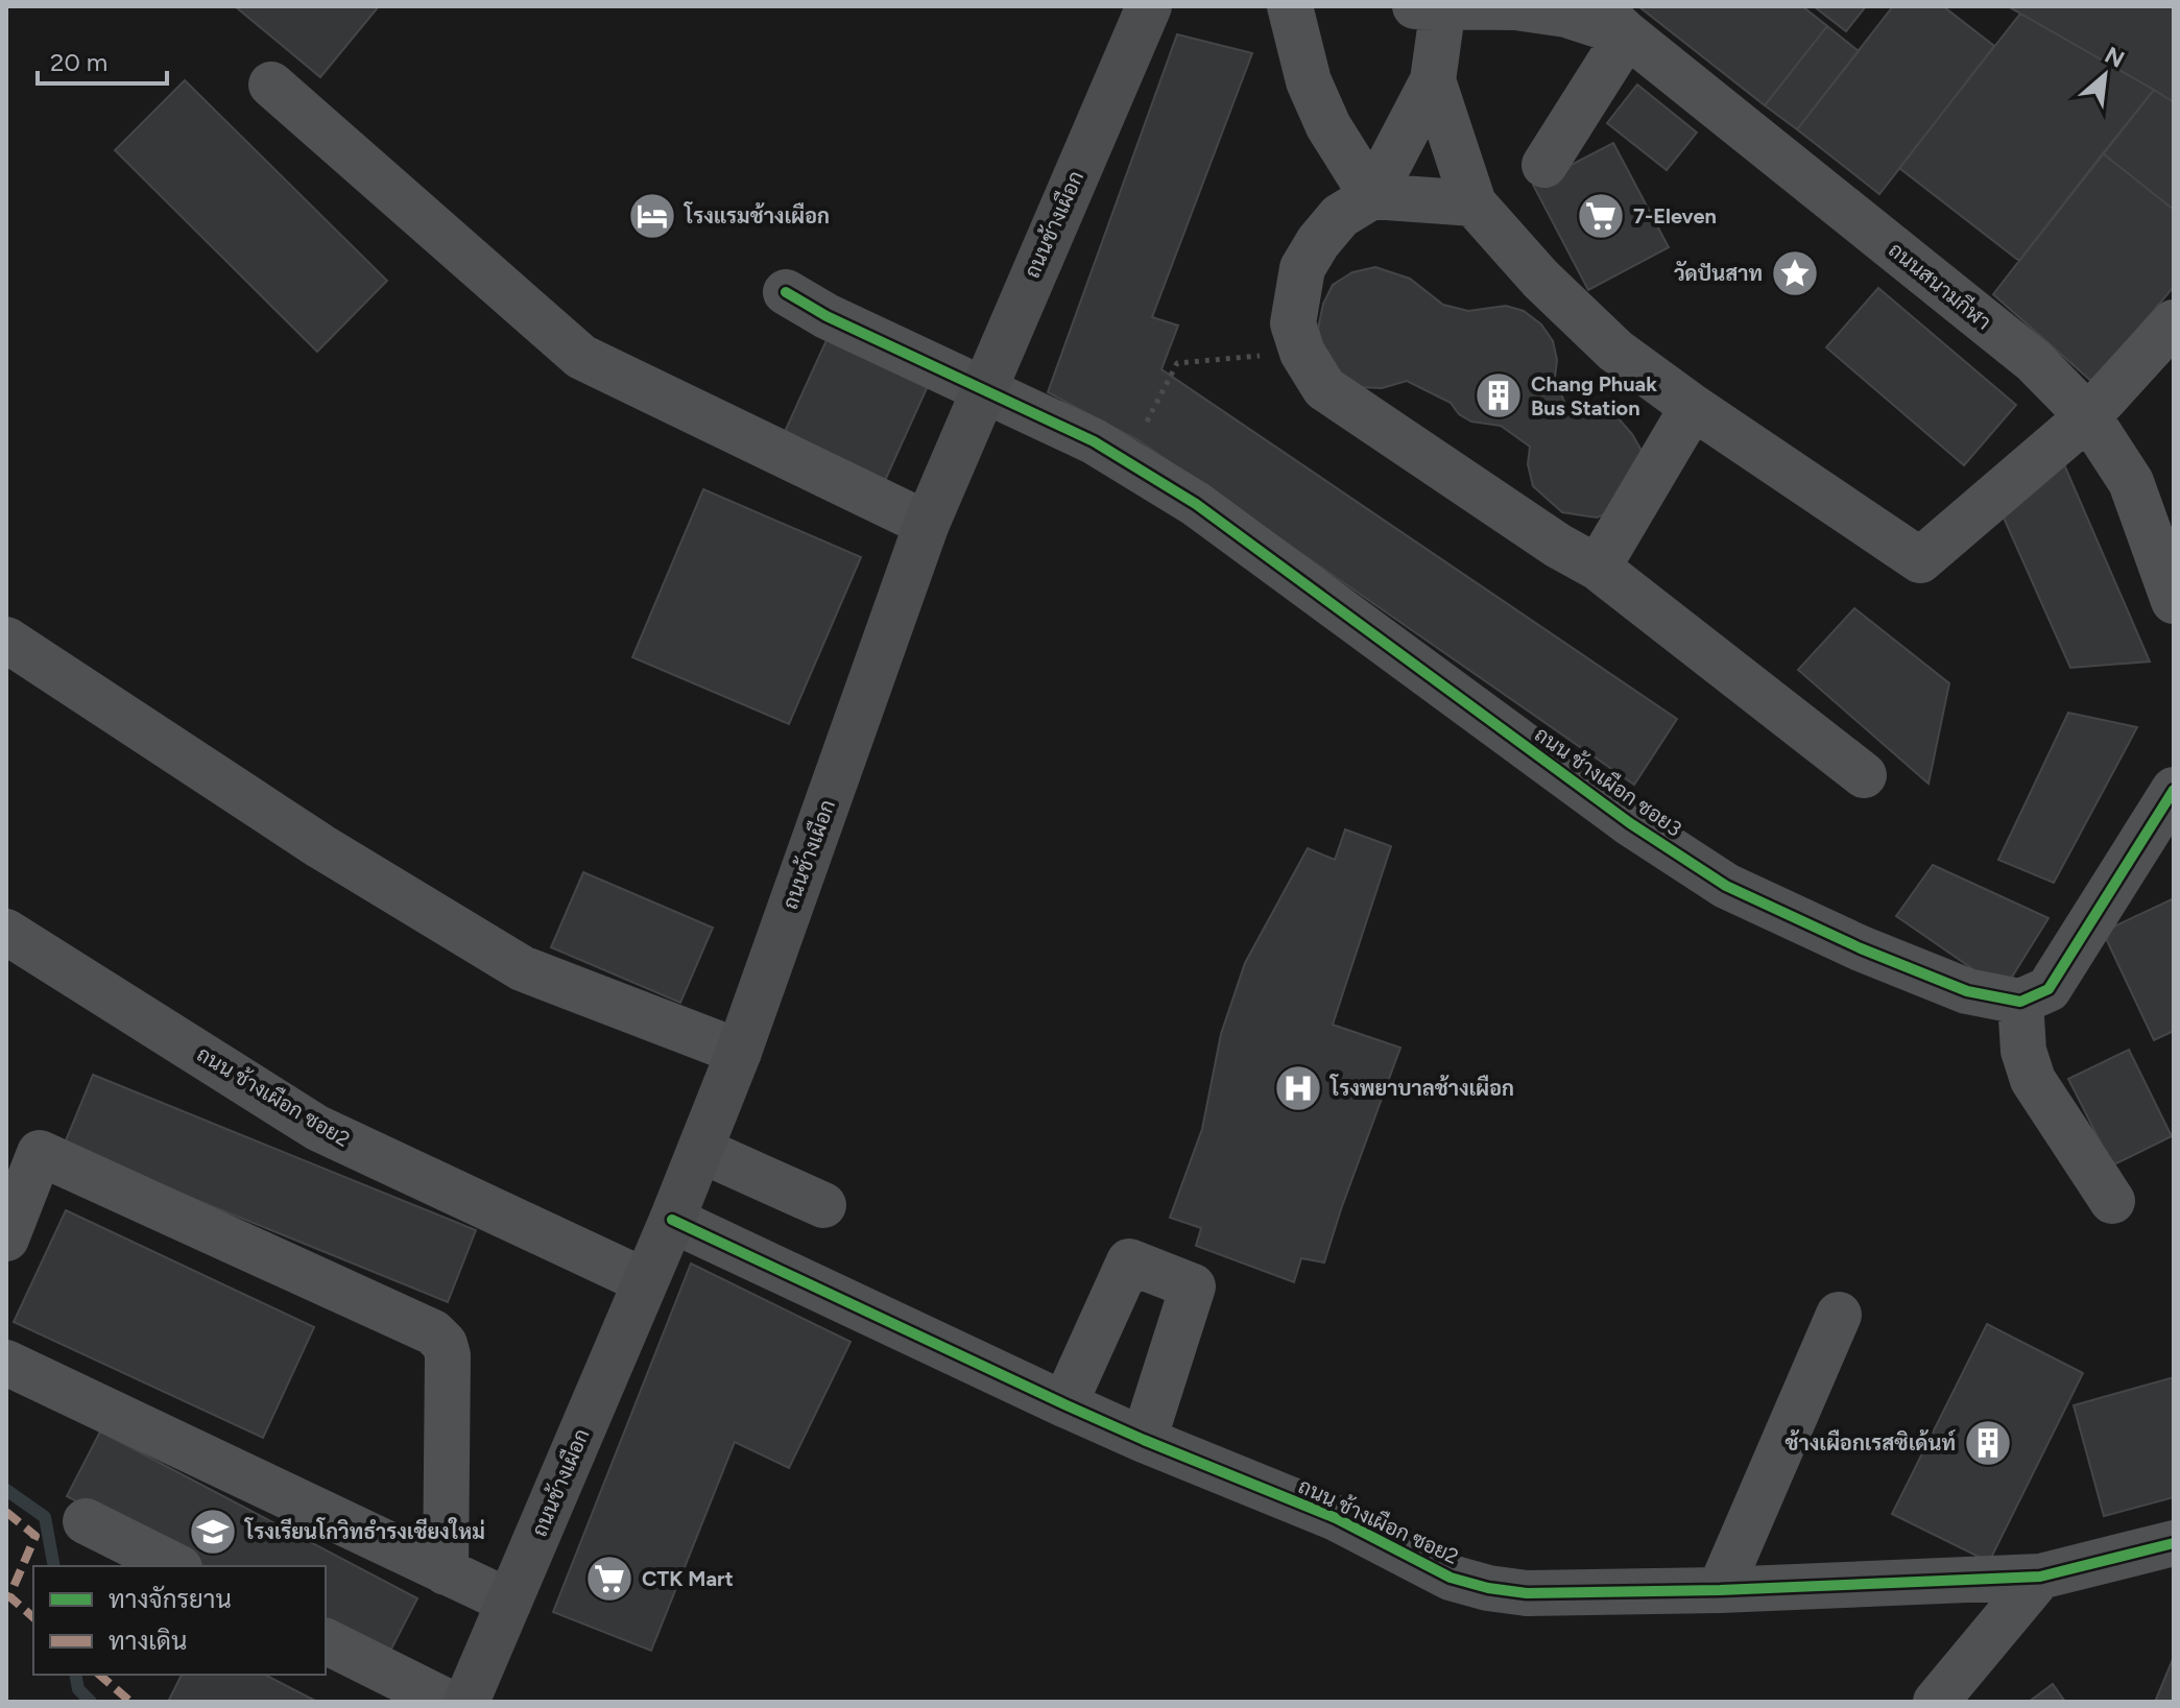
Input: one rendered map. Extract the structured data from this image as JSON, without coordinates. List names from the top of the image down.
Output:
{
  "streets": {
    "main road": ["ถนนช้างเผือก"],
    "street": ["ถนนสนามกีฬา", "ถนน ช้างเผือก ซอย3", "ถนน ช้างเผือก ซอย2"]
  },
  "crossings": [
    ["ถนนช้างเผือก", "ถนน ช้างเผือก ซอย3"],
    ["ถนนช้างเผือก", "ถนน ช้างเผือก ซอย2"]
  ],
  "places": {
    "hotel": ["โรงแรมช้างเผือก"],
    "supermarket": ["7-Eleven", "CTK Mart"],
    "place": ["วัดปันสาท"],
    "building": ["Chang Phuak Bus Station", "ช้างเผือกเรสซิเด้นท์"],
    "hospital": ["โรงพยาบาลช้างเผือก"],
    "school or university": ["โรงเรียนโกวิทธำรงเชียงใหม่"]
  },
  "legend": ["ทางจักรยาน", "ทางเดิน"],
  "scale_bar": "20 m",
  "north": "top right"
}
